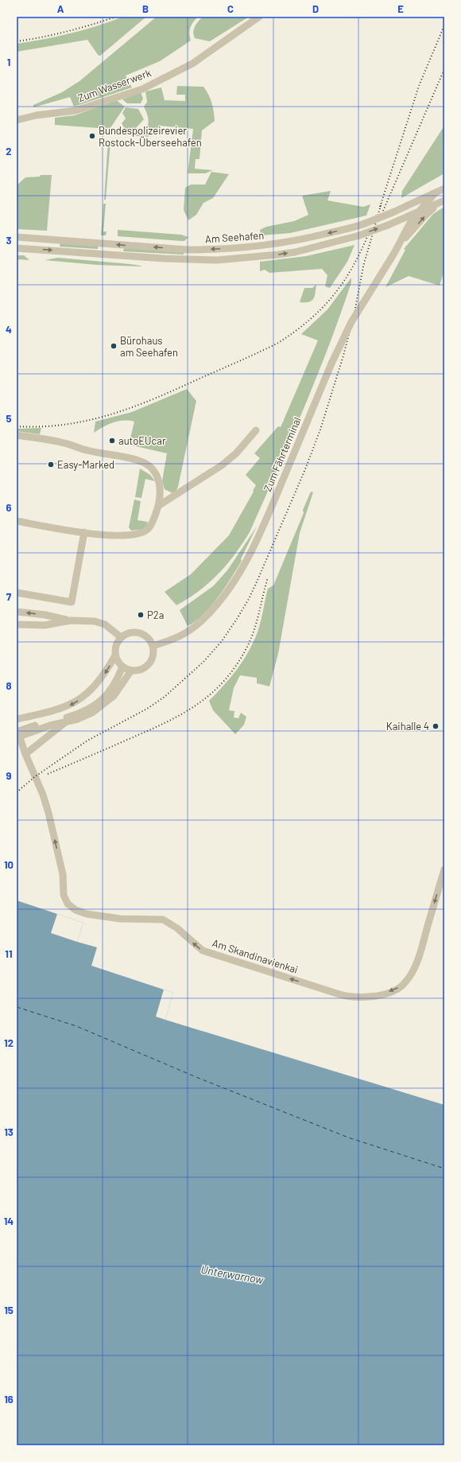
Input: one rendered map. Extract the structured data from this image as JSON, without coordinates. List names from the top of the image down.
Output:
{
  "streets": {
    "street": [
      "Zum Wasserwerk",
      "Am Seehafen",
      "Zum Fährterminal",
      "Am Skandinavienkai"
    ]
  },
  "crossings": [
    ["Am Seehafen", "Zum Fährterminal"]
  ],
  "water": ["Unterwarnow"],
  "places": [
    "Bundespolizeirevier Rostock-Überseehafen",
    "Bürohaus am Seehafen",
    "autoEUcar",
    "Easy-Marked",
    "P2a",
    "Kaihalle 4"
  ],
  "grid": {
    "columns": [
      "A",
      "B",
      "C",
      "D",
      "E"
    ],
    "rows": [
      "1",
      "2",
      "3",
      "4",
      "5",
      "6",
      "7",
      "8",
      "9",
      "10",
      "11",
      "12",
      "13",
      "14",
      "15",
      "16"
    ]
  }
}
